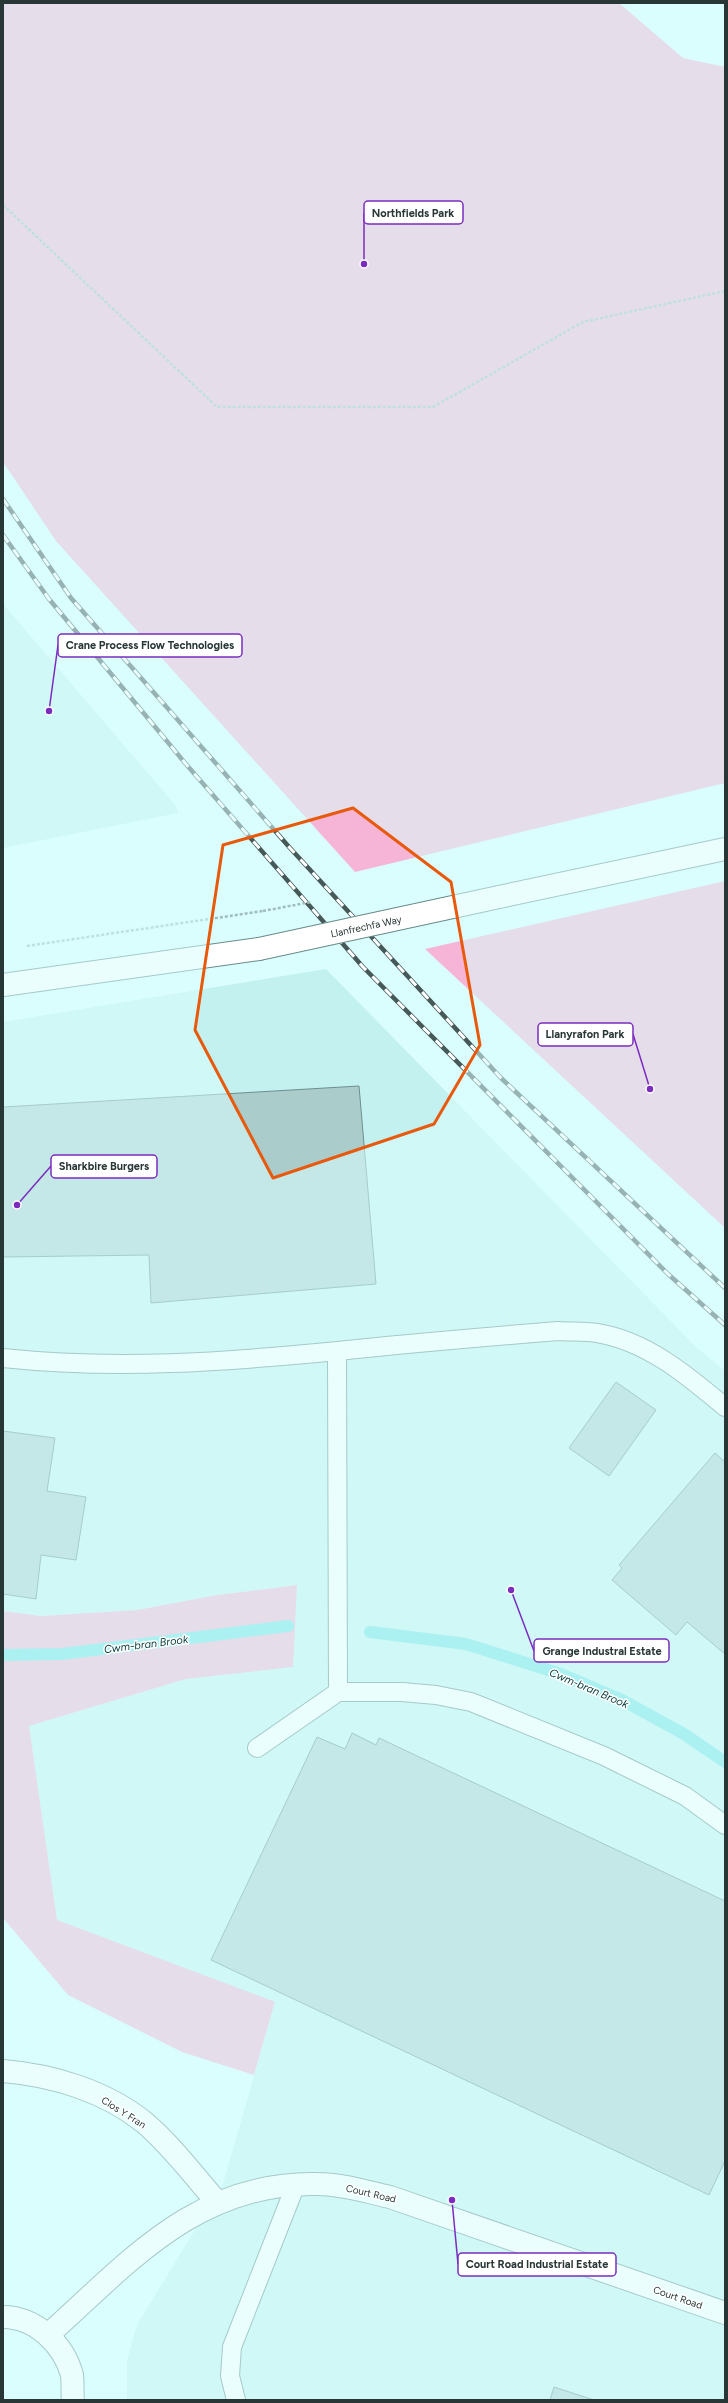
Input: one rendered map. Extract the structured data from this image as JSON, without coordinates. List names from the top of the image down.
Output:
{
  "streets": {
    "street": ["Llanfrechfa Way", "Clos Y Fran", "Court Road"]
  },
  "crossings": [
    ["Clos Y Fran", "Court Road"]
  ],
  "water": ["Cwm-bran Brook"],
  "places": [
    "Northfields Park",
    "Crane Process Flow Technologies",
    "Llanyrafon Park",
    "Sharkbire Burgers",
    "Grange Industral Estate",
    "Court Road Industrial Estate"
  ]
}
